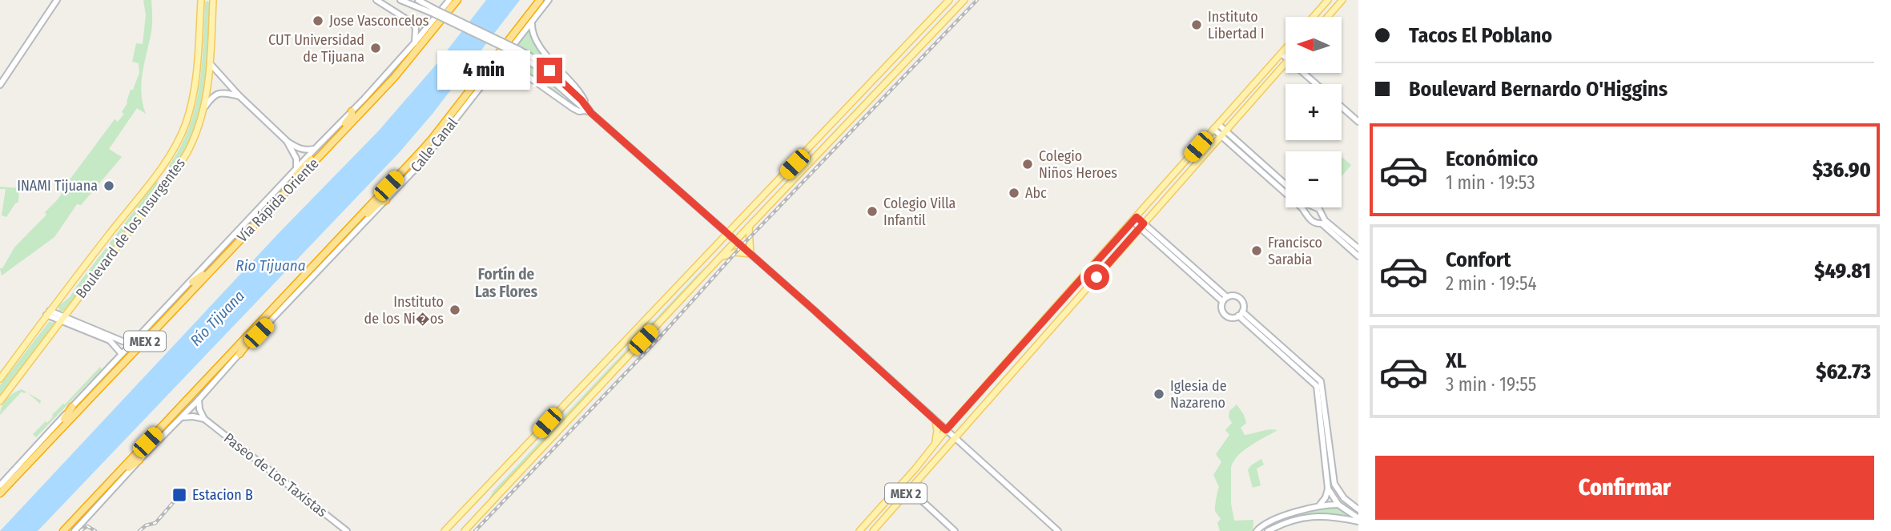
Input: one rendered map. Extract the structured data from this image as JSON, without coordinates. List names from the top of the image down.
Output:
{
  "streets": {
    "highway": ["Vía Rápida Oriente", "MEX 2"],
    "main road": ["Calle Canal", "Boulevard de los Insurgentes", "Paseo de Los Taxistas"]
  },
  "districts": ["Fortín de Las Flores"],
  "water": ["Rio Tijuana", "Río Tijuana"],
  "places": {
    "other": [
      "Jose Vasconcelos",
      "Instituto Libertad I",
      "CUT Universidad de Tijuana",
      "Colegio Niños Heroes",
      "INAMI Tijuana",
      "Abc",
      "Colegio Villa Infantil",
      "Francisco Sarabia",
      "Instituto de los Ni�os",
      "Iglesia de Nazareno"
    ],
    "transit": ["Estacion B"]
  },
  "north": "left",
  "page": {
    "banner": ["Tacos El Poblano", "Boulevard Bernardo O'Higgins"],
    "map_buttons": ["+", "−"],
    "bubble": "4 min",
    "list": [
      {
        "name": "Económico",
        "note": "1 min · 19:53",
        "value": "$36.90"
      },
      {
        "name": "Confort",
        "note": "2 min · 19:54",
        "value": "$49.81"
      },
      {
        "name": "XL",
        "note": "3 min · 19:55",
        "value": "$62.73"
      }
    ],
    "buttons": "Confirmar"
  }
}
